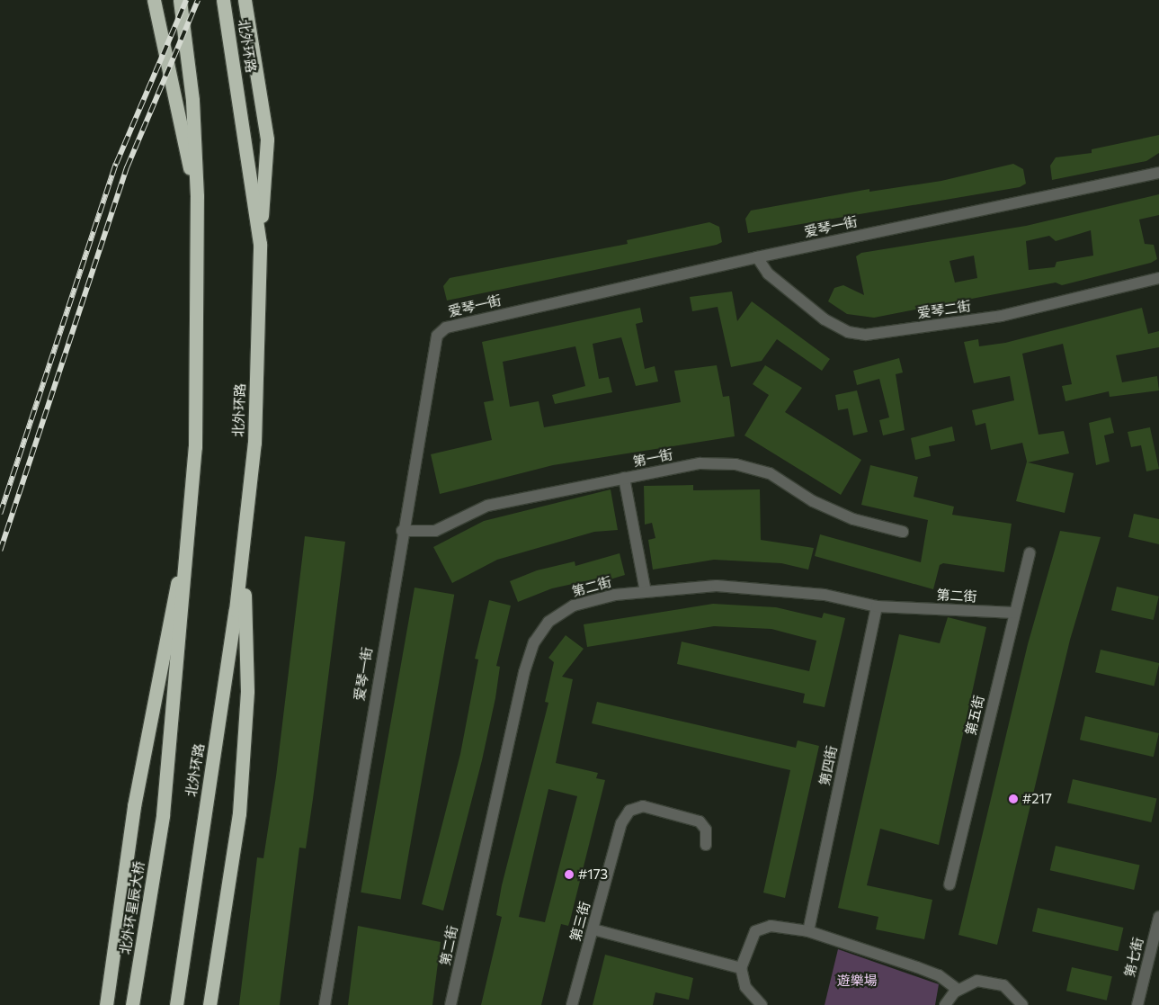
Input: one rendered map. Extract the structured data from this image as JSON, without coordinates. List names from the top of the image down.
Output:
{
  "streets": {
    "highway": ["北外环路", "北外环星辰大桥"],
    "street": [
      "爱琴一街",
      "爱琴二街",
      "第一街",
      "第二街",
      "第五街",
      "第四街",
      "第三街",
      "第七街"
    ]
  },
  "crossings": [
    ["北外环路", "北外环星辰大桥"],
    ["爱琴一街", "爱琴二街"],
    ["爱琴一街", "第一街"],
    ["第二街", "第五街"],
    ["第二街", "第四街"]
  ],
  "parks": ["遊樂場"],
  "places": ["#217", "#173"]
}
